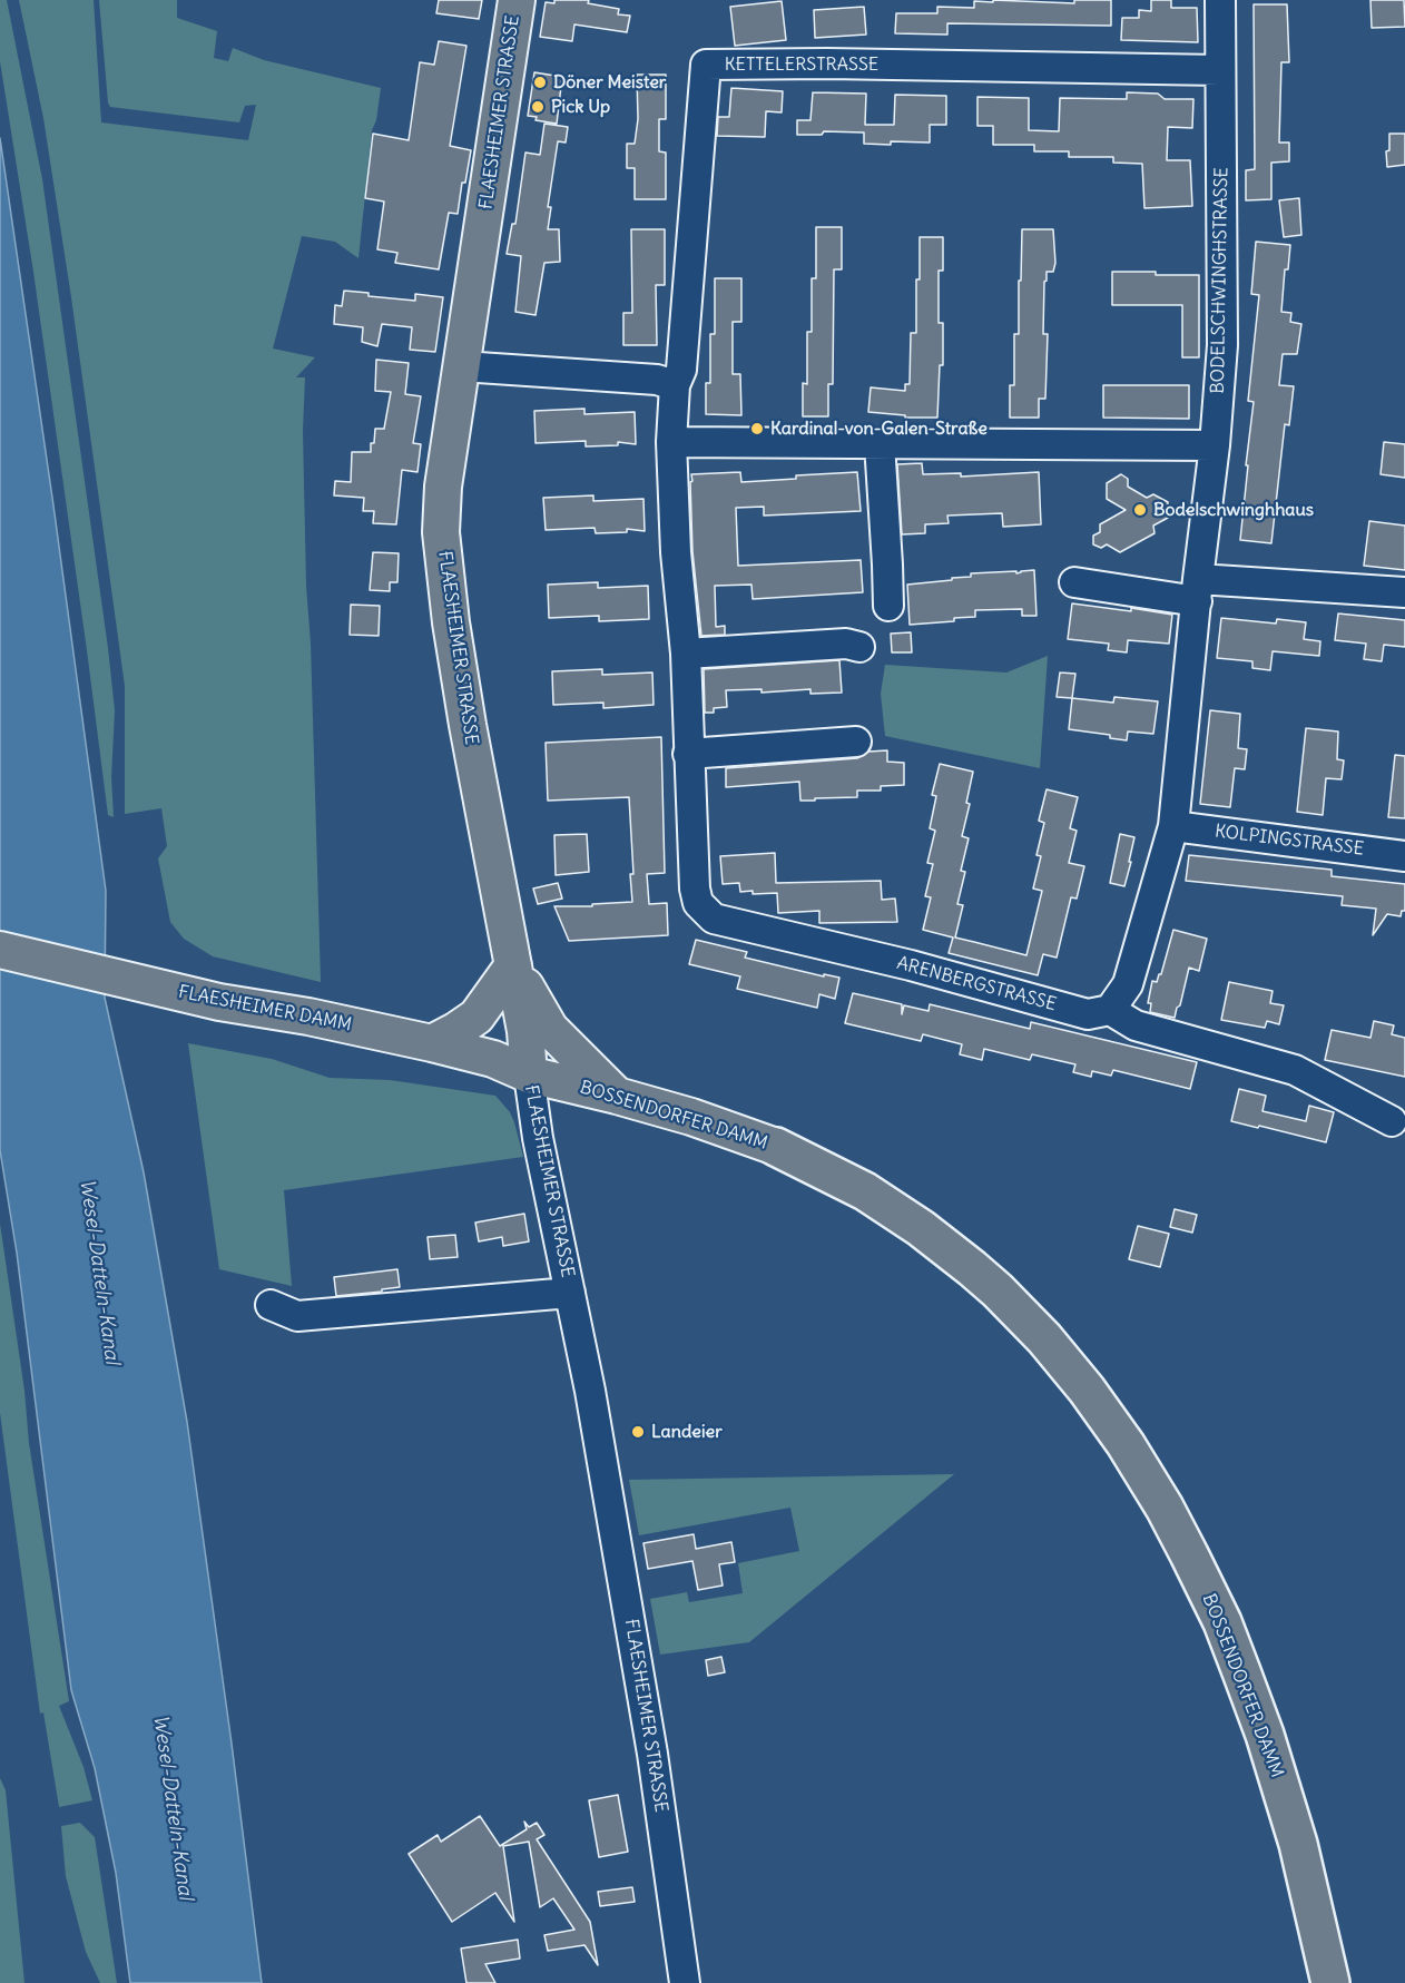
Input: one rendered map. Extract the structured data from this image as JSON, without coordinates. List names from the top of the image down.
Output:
{
  "streets": {
    "highway": ["BOSSENDORFER DAMM"],
    "main road": ["FLAESHEIMER STRASSE", "FLAESHEIMER DAMM"],
    "street": [
      "KETTELERSTRASSE",
      "BODELSCHWINGHSTRASSE",
      "KOLPINGSTRASSE",
      "ARENBERGSTRASSE"
    ]
  },
  "crossings": [
    ["KETTELERSTRASSE", "BODELSCHWINGHSTRASSE"],
    ["FLAESHEIMER STRASSE", "FLAESHEIMER DAMM"],
    ["FLAESHEIMER STRASSE", "BOSSENDORFER DAMM"],
    ["BODELSCHWINGHSTRASSE", "KOLPINGSTRASSE"],
    ["BODELSCHWINGHSTRASSE", "ARENBERGSTRASSE"],
    ["FLAESHEIMER DAMM", "BOSSENDORFER DAMM"]
  ],
  "water": ["Wesel-Datteln-Kanal"],
  "places": [
    "Döner Meister",
    "Pick Up",
    "Kardinal-von-Galen-Straße",
    "Bodelschwinghhaus",
    "Landeier"
  ]
}
